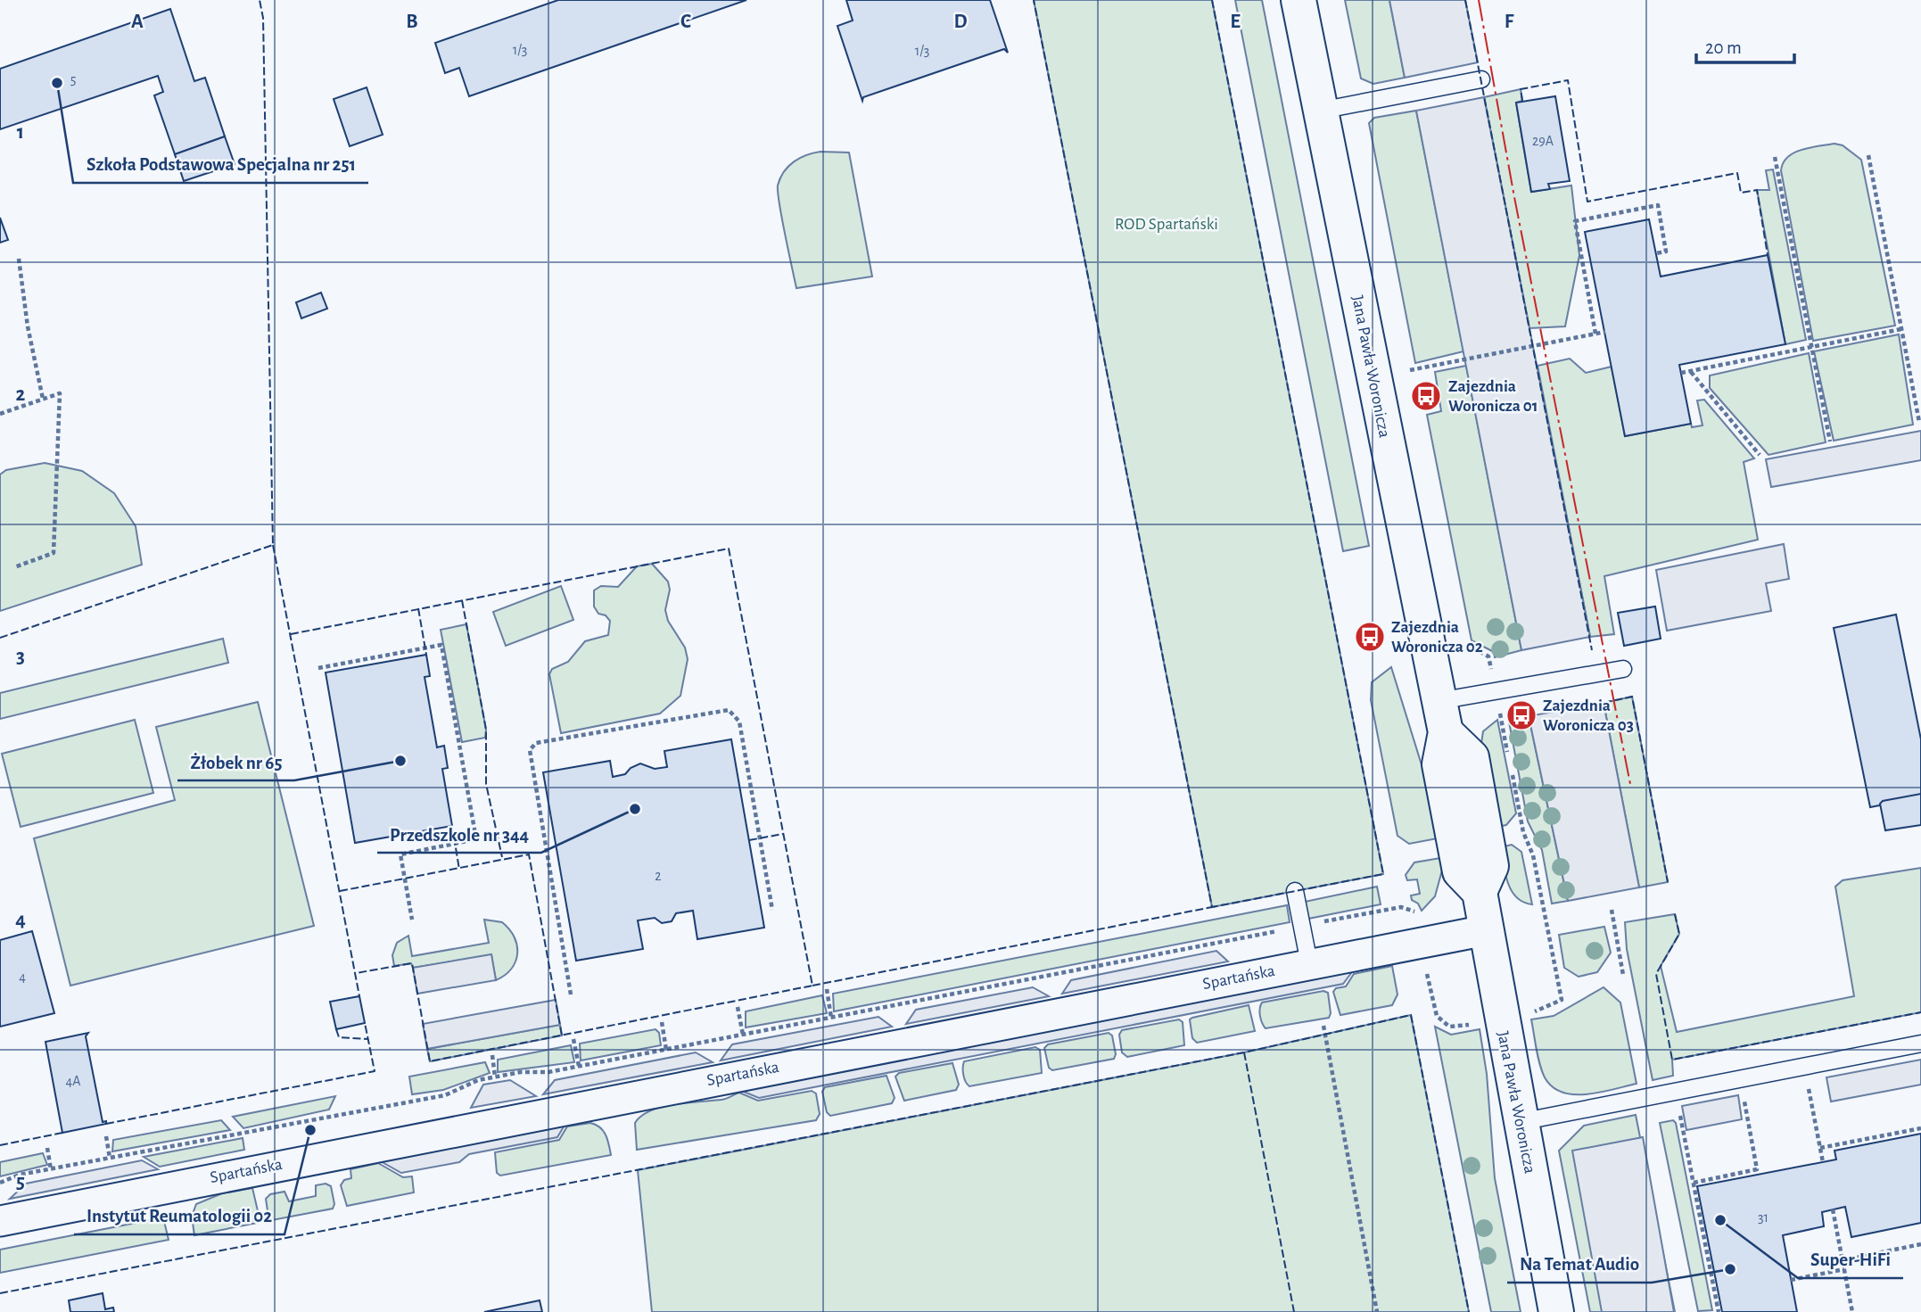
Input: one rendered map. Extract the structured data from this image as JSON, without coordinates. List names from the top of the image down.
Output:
{
  "streets": {
    "street": ["Jana Pawła Woronicza", "Spartańska"]
  },
  "crossings": [
    ["Jana Pawła Woronicza", "Spartańska"]
  ],
  "parks": ["ROD Spartański"],
  "places": {
    "other": [
      "Szkoła Podstawowa Specjalna nr 251",
      "Żłobek nr 65",
      "Przedszkole nr 344",
      "Instytut Reumatologii 02",
      "Super-HiFi",
      "Na Temat Audio"
    ],
    "bus stop": ["Zajezdnia Woronicza 01", "Zajezdnia Woronicza 02", "Zajezdnia Woronicza 03"]
  },
  "house_numbers": [
    "1/3",
    "1/3",
    "5",
    "29A",
    "2",
    "4",
    "4A",
    "31"
  ],
  "scale_bar": "20 m",
  "grid": {
    "columns": [
      "A",
      "B",
      "C",
      "D",
      "E",
      "F"
    ],
    "rows": [
      "1",
      "2",
      "3",
      "4",
      "5"
    ]
  }
}
